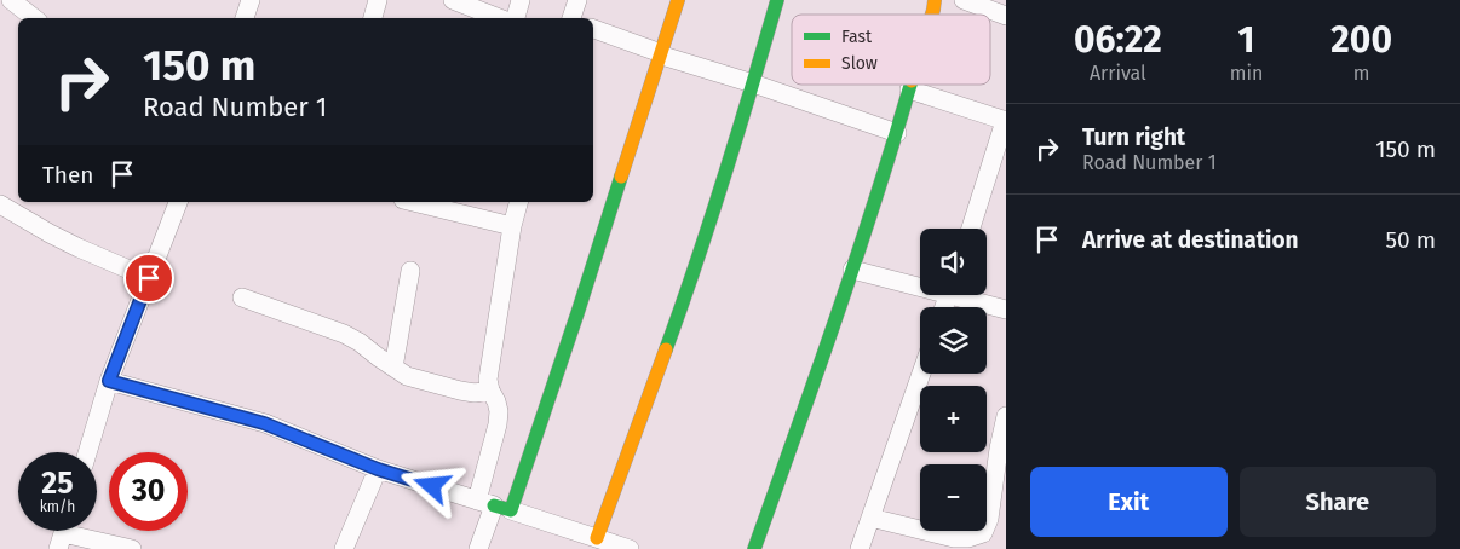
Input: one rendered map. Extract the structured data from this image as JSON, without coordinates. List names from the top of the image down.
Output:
{
  "legend": ["Fast", "Slow"],
  "page": {
    "eta": [
      "06:22",
      "Arrival",
      "1",
      "min",
      "200",
      "m"
    ],
    "turn": ["150 m", "Road Number 1"],
    "list": [
      {
        "name": "Turn right",
        "note": "Road Number 1",
        "value": "150 m"
      },
      {
        "name": "Arrive at destination",
        "value": "50 m"
      }
    ],
    "then": "Then",
    "map_buttons": ["+", "−"],
    "speed": "25 km/h",
    "limit": "30",
    "buttons": ["Exit", "Share"]
  }
}
